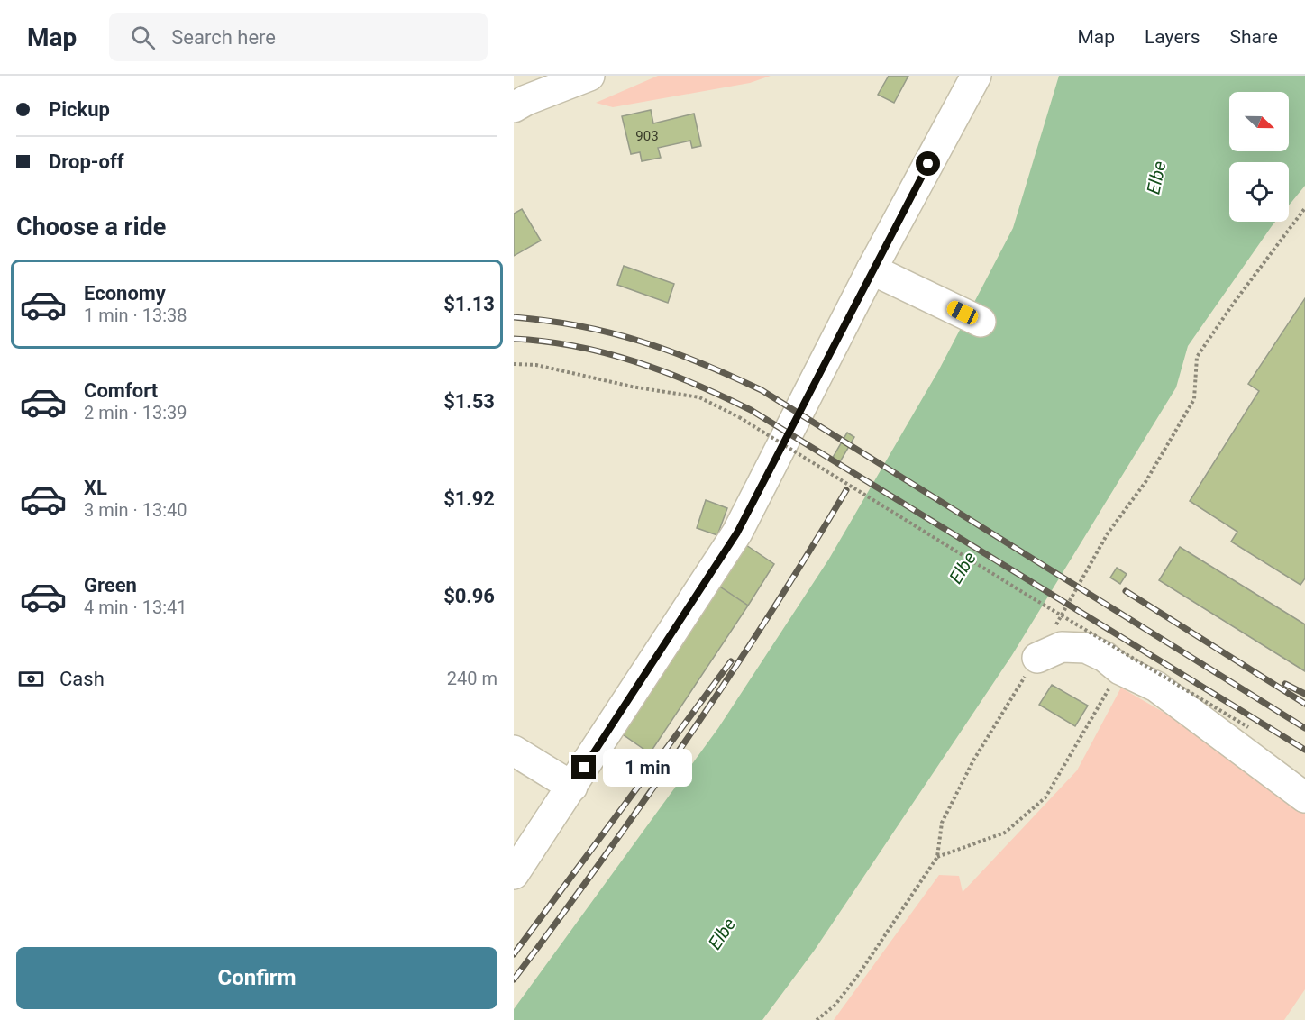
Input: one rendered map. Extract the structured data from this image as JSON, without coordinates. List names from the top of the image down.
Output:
{
  "water": ["Elbe"],
  "house_numbers": ["903"],
  "north": "right",
  "page": {
    "header": "Map",
    "search": "Search here",
    "nav": ["Map", "Layers", "Share"],
    "banner": ["Pickup", "Drop-off"],
    "heading": "Choose a ride",
    "list": [
      {
        "name": "Economy",
        "note": "1 min · 13:38",
        "value": "$1.13"
      },
      {
        "name": "Comfort",
        "note": "2 min · 13:39",
        "value": "$1.53"
      },
      {
        "name": "XL",
        "note": "3 min · 13:40",
        "value": "$1.92"
      },
      {
        "name": "Green",
        "note": "4 min · 13:41",
        "value": "$0.96"
      }
    ],
    "pay": ["Cash", "240 m"],
    "bubble": "1 min",
    "buttons": "Confirm"
  }
}
